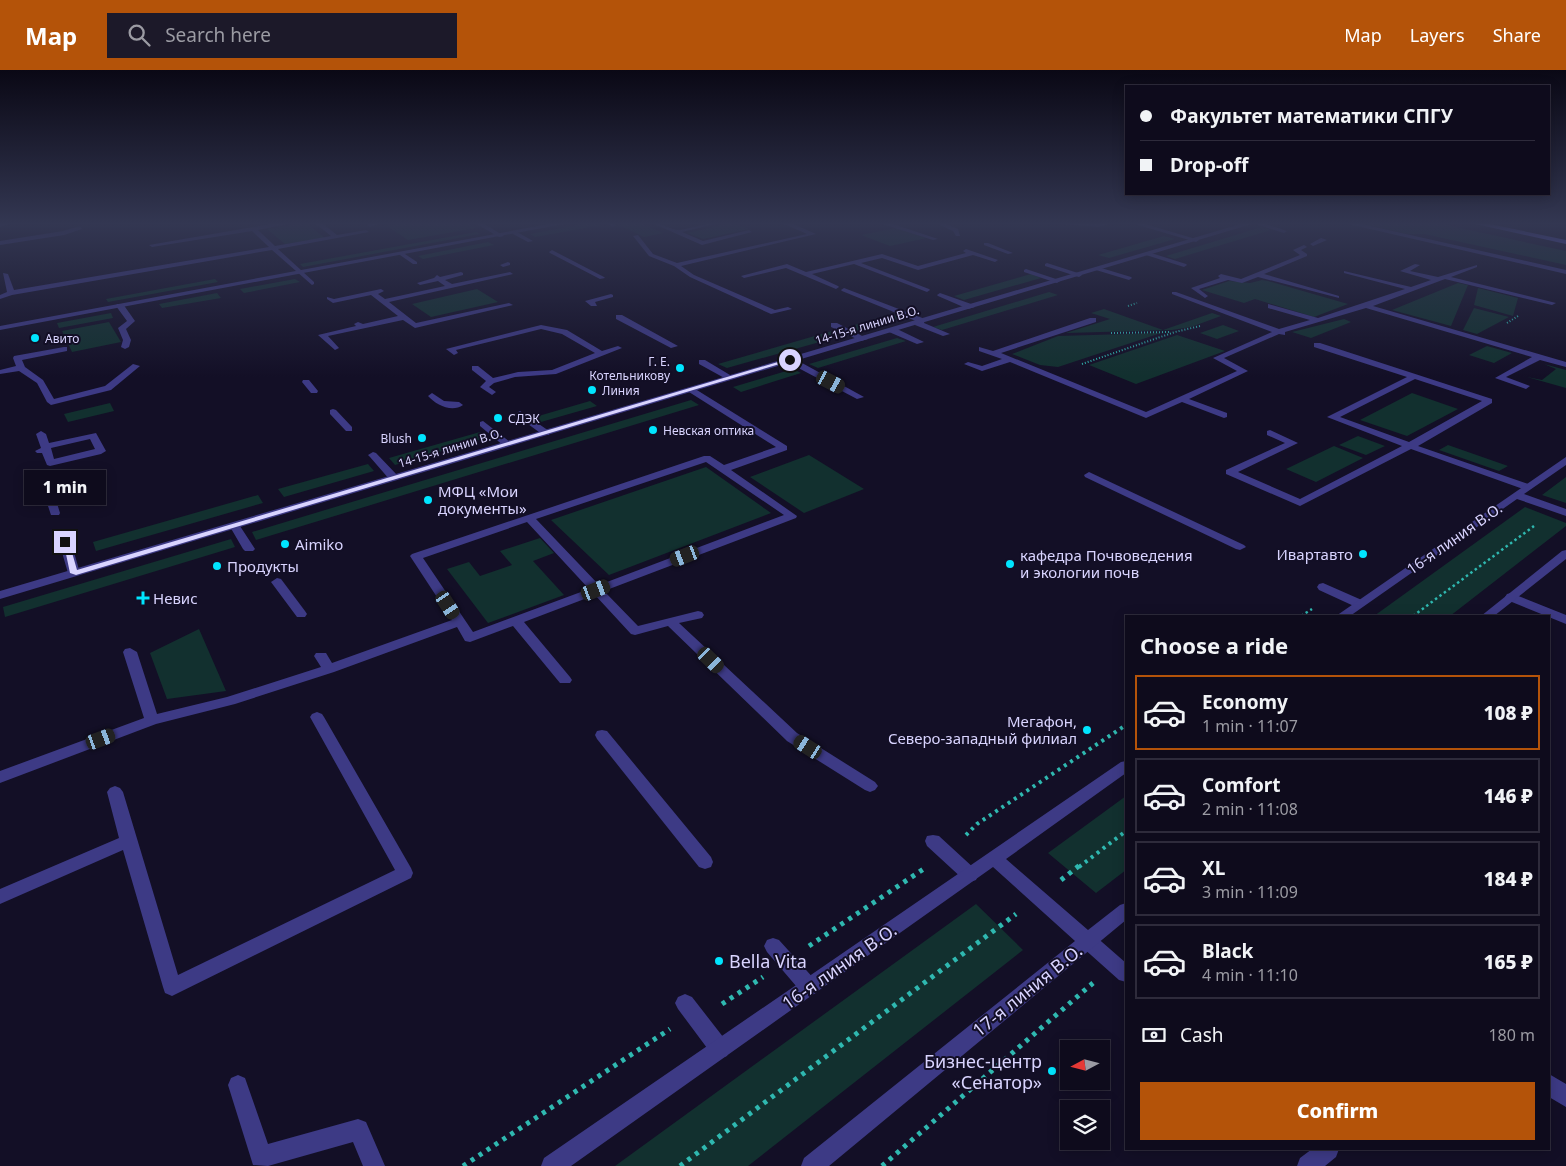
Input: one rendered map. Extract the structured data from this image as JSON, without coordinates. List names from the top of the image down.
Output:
{
  "streets": {
    "street": ["14-15-я линии В.О.", "16-я линия В.О.", "17-я линия В.О."]
  },
  "places": {
    "other": [
      "Авито",
      "Г. Е. Котельникову",
      "Линия",
      "СДЭК",
      "Невская оптика",
      "Blush",
      "МФЦ «Мои документы»",
      "Aimiko",
      "Ивартавто",
      "кафедра Почвоведения и экологии почв",
      "Продукты",
      "Мегафон, Северо-западный филиал",
      "Bella Vita",
      "Бизнес-центр «Сенатор»"
    ],
    "health": ["Невис"]
  },
  "north": "left",
  "page": {
    "header": "Map",
    "search": "Search here",
    "nav": ["Map", "Layers", "Share"],
    "banner": ["Факультет математики СПГУ", "Drop-off"],
    "bubble": "1 min",
    "heading": "Choose a ride",
    "list": [
      {
        "name": "Economy",
        "note": "1 min · 11:07",
        "value": "108 ₽"
      },
      {
        "name": "Comfort",
        "note": "2 min · 11:08",
        "value": "146 ₽"
      },
      {
        "name": "XL",
        "note": "3 min · 11:09",
        "value": "184 ₽"
      },
      {
        "name": "Black",
        "note": "4 min · 11:10",
        "value": "165 ₽"
      }
    ],
    "pay": ["Cash", "180 m"],
    "buttons": "Confirm"
  }
}
